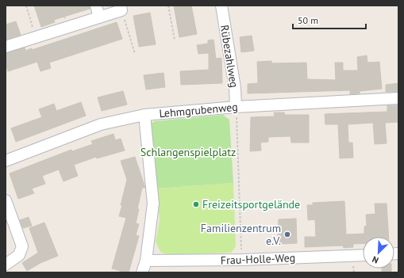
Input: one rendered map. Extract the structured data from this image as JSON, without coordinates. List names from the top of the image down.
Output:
{
  "streets": {
    "street": ["Rübezahlweg", "Lehmgrubenweg", "Frau-Holle-Weg"]
  },
  "crossings": [
    ["Rübezahlweg", "Lehmgrubenweg"]
  ],
  "parks": ["Schlangenspielplatz"],
  "places": ["Freizeitsportgelände", "Familienzentrum e.V."],
  "scale_bar": "50 m",
  "north": "bottom left"
}
